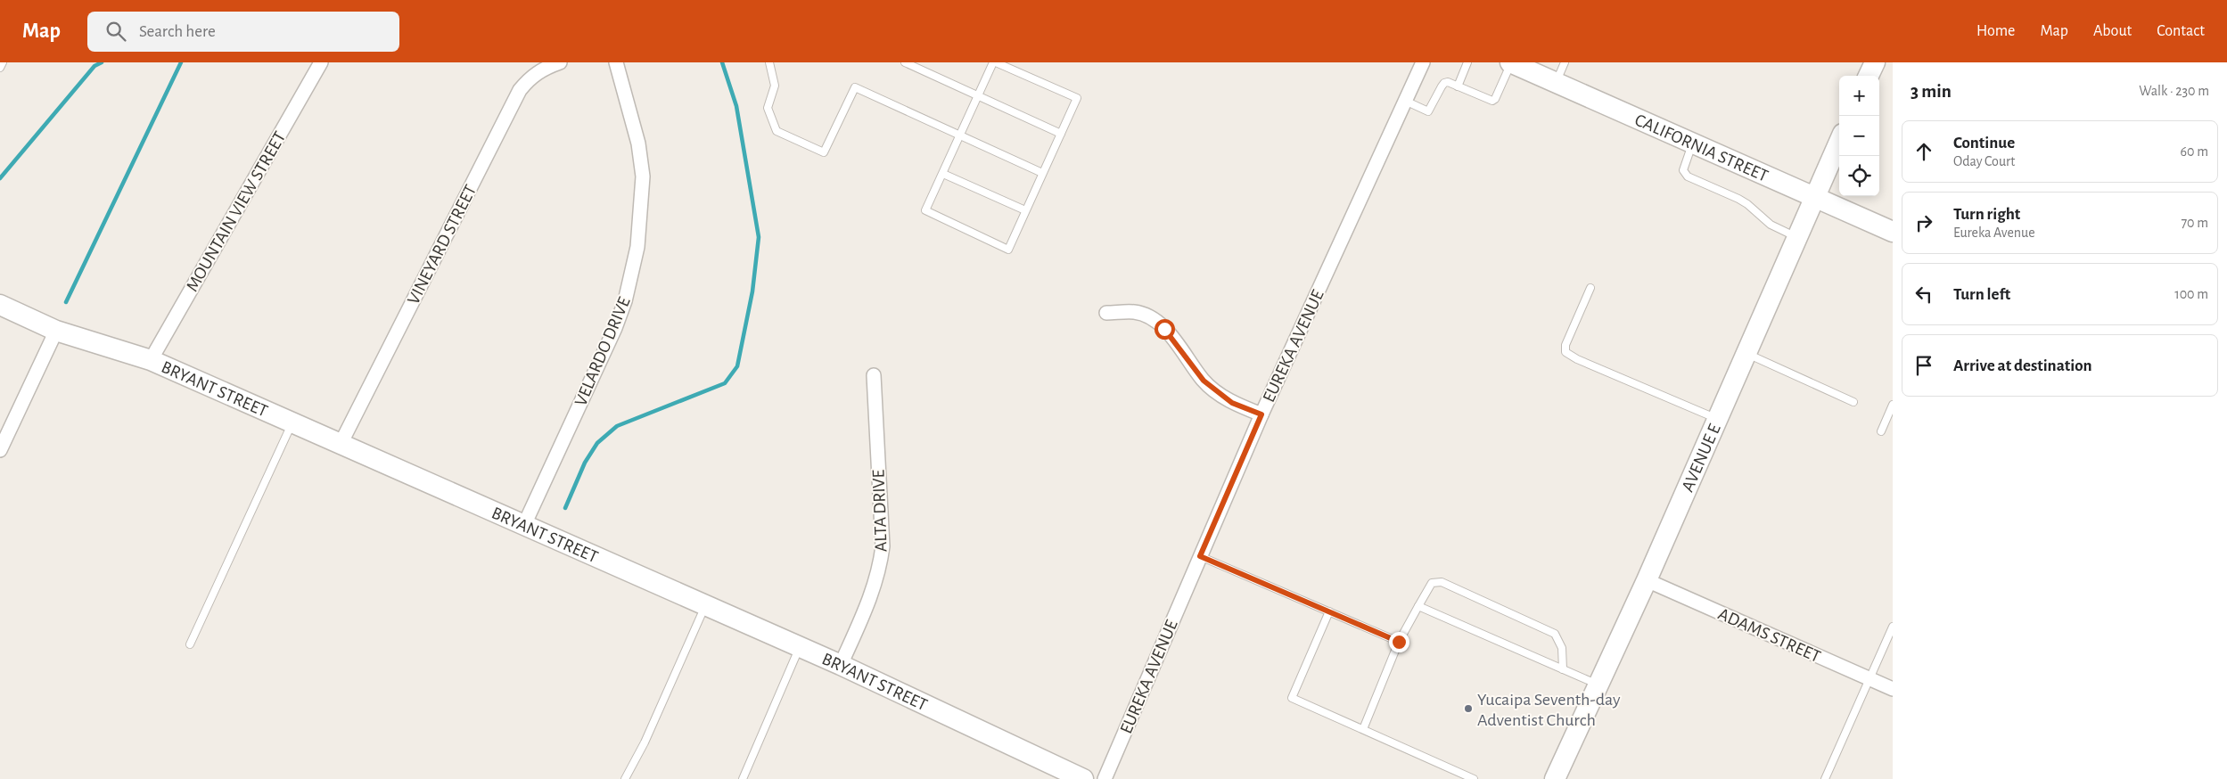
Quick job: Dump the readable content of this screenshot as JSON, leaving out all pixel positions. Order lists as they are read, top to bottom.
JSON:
{
  "streets": {
    "street": [
      "CALIFORNIA STREET",
      "MOUNTAIN VIEW STREET",
      "VINEYARD STREET",
      "EUREKA AVENUE",
      "VELARDO DRIVE",
      "BRYANT STREET",
      "AVENUE E",
      "ALTA DRIVE",
      "ADAMS STREET"
    ]
  },
  "crossings": [
    ["CALIFORNIA STREET", "AVENUE E"],
    ["MOUNTAIN VIEW STREET", "BRYANT STREET"],
    ["VINEYARD STREET", "BRYANT STREET"],
    ["VELARDO DRIVE", "BRYANT STREET"],
    ["BRYANT STREET", "ALTA DRIVE"],
    ["AVENUE E", "ADAMS STREET"]
  ],
  "places": ["Yucaipa Seventh-day Adventist Church"],
  "page": {
    "header": "Map",
    "search": "Search here",
    "nav": [
      "Home",
      "Map",
      "About",
      "Contact"
    ],
    "heading": ["3 min", "Walk · 230 m"],
    "map_buttons": ["+", "−"],
    "list": [
      ["Continue", "Oday Court", "60 m"],
      ["Turn right", "Eureka Avenue", "70 m"],
      ["Turn left", "100 m"],
      "Arrive at destination"
    ]
  }
}
